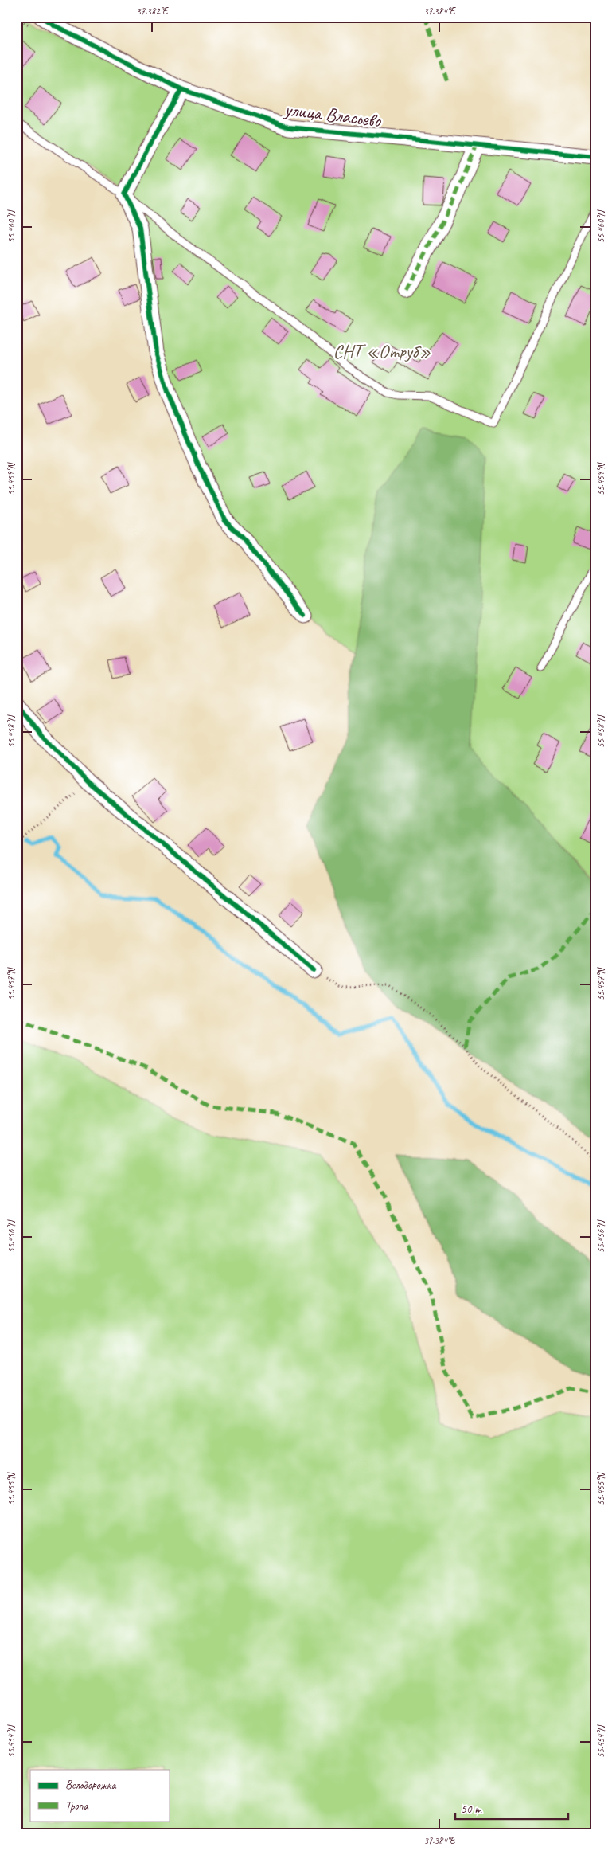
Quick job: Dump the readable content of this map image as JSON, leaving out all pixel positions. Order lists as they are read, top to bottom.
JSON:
{
  "streets": {
    "street": ["улица Власьево"]
  },
  "parks": ["СНТ «Отруб»"],
  "legend": ["Велодорожка", "Тропа"],
  "scale_bar": "50 m",
  "coordinates": [
    "37.382°E",
    "37.384°E",
    "55.460°N",
    "55.459°N",
    "55.458°N",
    "55.457°N",
    "55.456°N",
    "55.455°N",
    "55.454°N"
  ]
}
